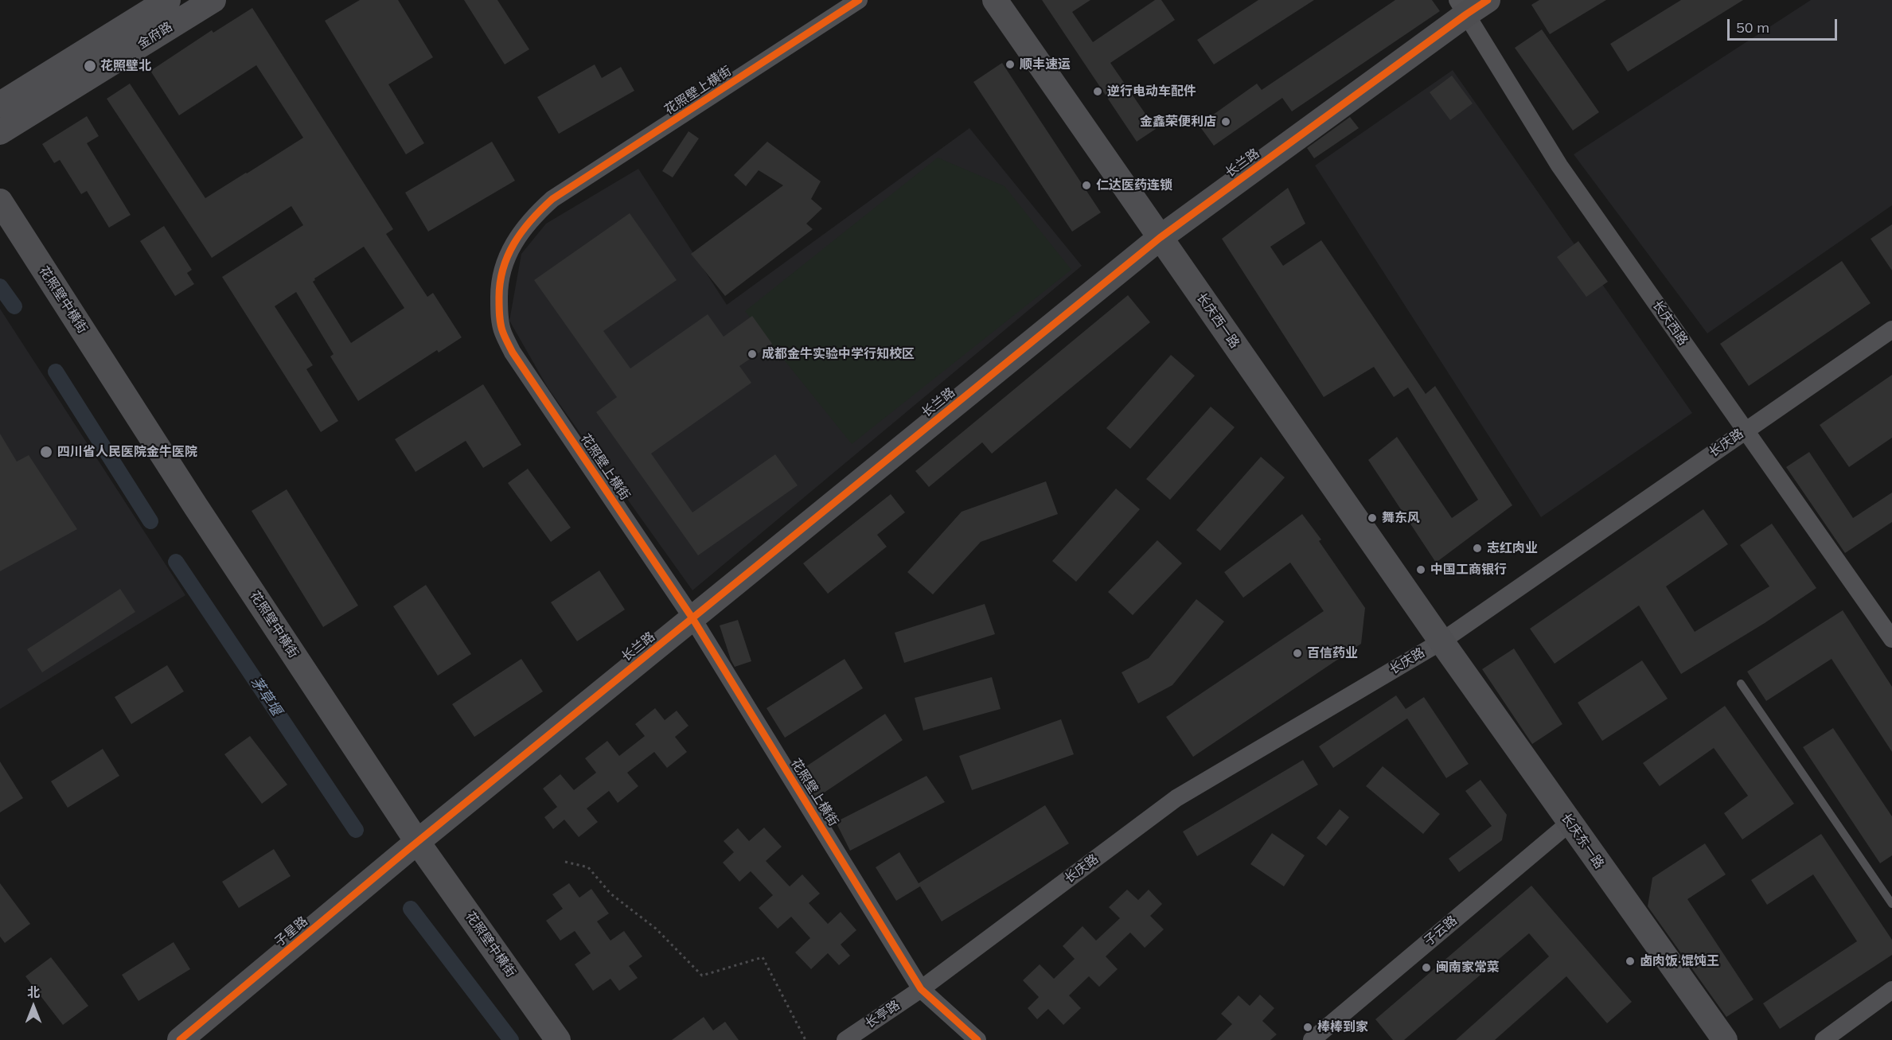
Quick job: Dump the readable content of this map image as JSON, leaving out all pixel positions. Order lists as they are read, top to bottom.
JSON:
{
  "streets": {
    "street": [
      "金府路",
      "花照壁上横街",
      "长兰路",
      "花照壁中横街",
      "长庆西一路",
      "长庆西路",
      "长庆路",
      "长庆东一路",
      "子云路",
      "子星路",
      "长亭路"
    ]
  },
  "crossings": [
    ["花照壁上横街", "长兰路"],
    ["花照壁上横街", "长庆路"],
    ["花照壁上横街", "长亭路"],
    ["长兰路", "花照壁中横街"],
    ["长兰路", "长庆西一路"],
    ["长兰路", "长庆西路"],
    ["长兰路", "子星路"],
    ["花照壁中横街", "子星路"],
    ["长庆西一路", "长庆路"],
    ["长庆西一路", "长庆东一路"],
    ["长庆西路", "长庆路"],
    ["长庆路", "长庆东一路"],
    ["长庆路", "长亭路"],
    ["长庆东一路", "子云路"]
  ],
  "water": ["茅草堰"],
  "places": [
    "顺丰速运",
    "花照壁北",
    "逆行电动车配件",
    "金鑫荣便利店",
    "仁达医药连锁",
    "成都金牛实验中学行知校区",
    "四川省人民医院金牛医院",
    "舞东风",
    "志红肉业",
    "中国工商银行",
    "百信药业",
    "卤肉饭·馄饨王",
    "闽南家常菜",
    "棒棒到家"
  ],
  "scale_bar": "50 m",
  "north": "top"
}
